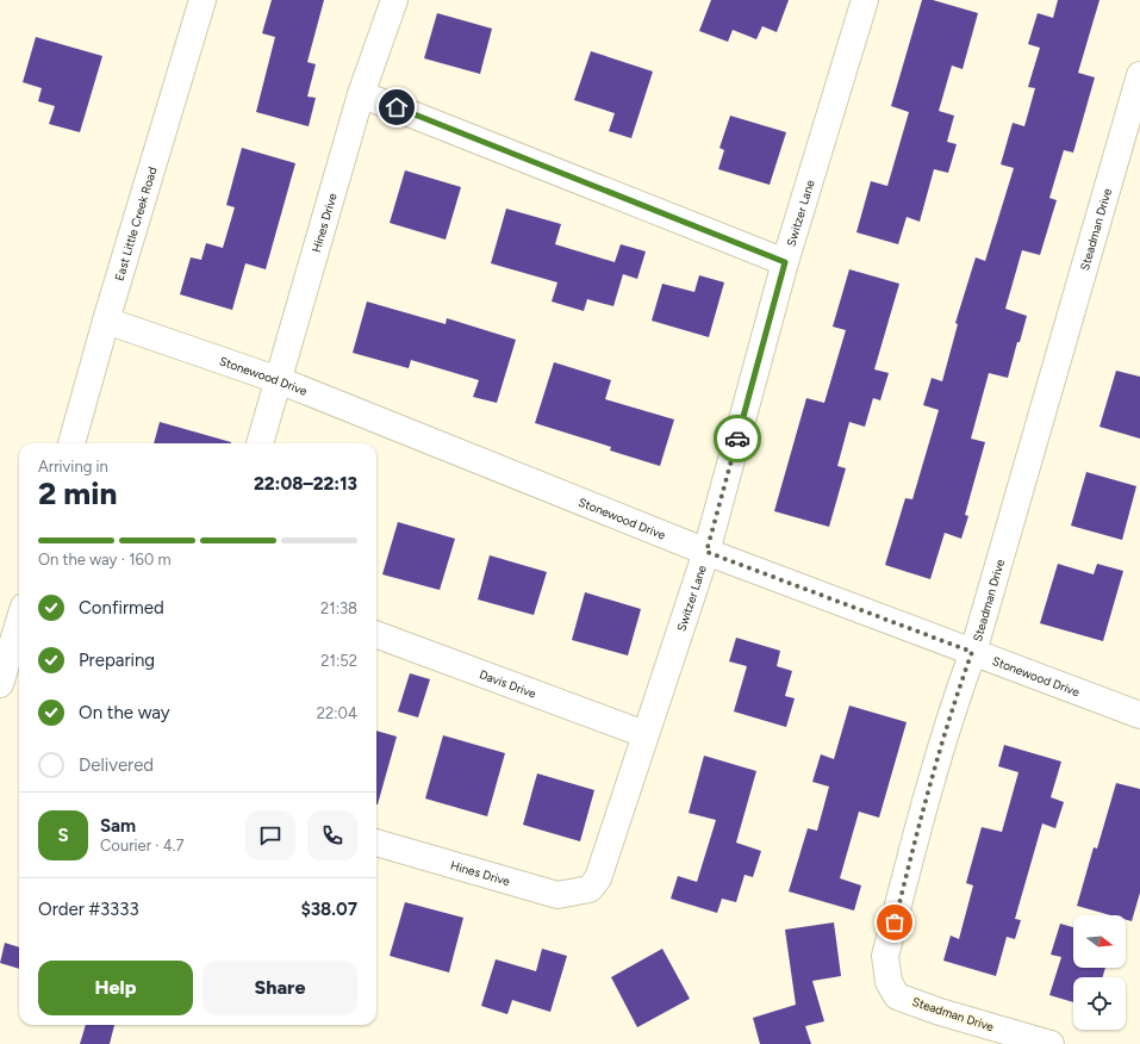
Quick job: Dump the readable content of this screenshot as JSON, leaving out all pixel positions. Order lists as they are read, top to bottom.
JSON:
{
  "streets": {
    "street": [
      "Switzer Lane",
      "Hines Drive",
      "East Little Creek Road",
      "Steadman Drive",
      "Stonewood Drive",
      "Davis Drive"
    ]
  },
  "crossings": [
    ["Switzer Lane", "Hines Drive"],
    ["Switzer Lane", "Stonewood Drive"],
    ["Switzer Lane", "Davis Drive"],
    ["Hines Drive", "Stonewood Drive"],
    ["East Little Creek Road", "Stonewood Drive"],
    ["Steadman Drive", "Stonewood Drive"]
  ],
  "north": "right",
  "page": {
    "heading": ["2 min", "Arriving in", "22:08–22:13"],
    "panel": [
      "Sam",
      "Courier · 4.7",
      "Order #3333",
      "$38.07"
    ],
    "bar": "On the way · 160 m",
    "list": [
      ["Confirmed", "21:38"],
      ["Preparing", "21:52"],
      ["On the way", "22:04"],
      "Delivered"
    ],
    "round": "S",
    "buttons": ["Help", "Share"]
  }
}
